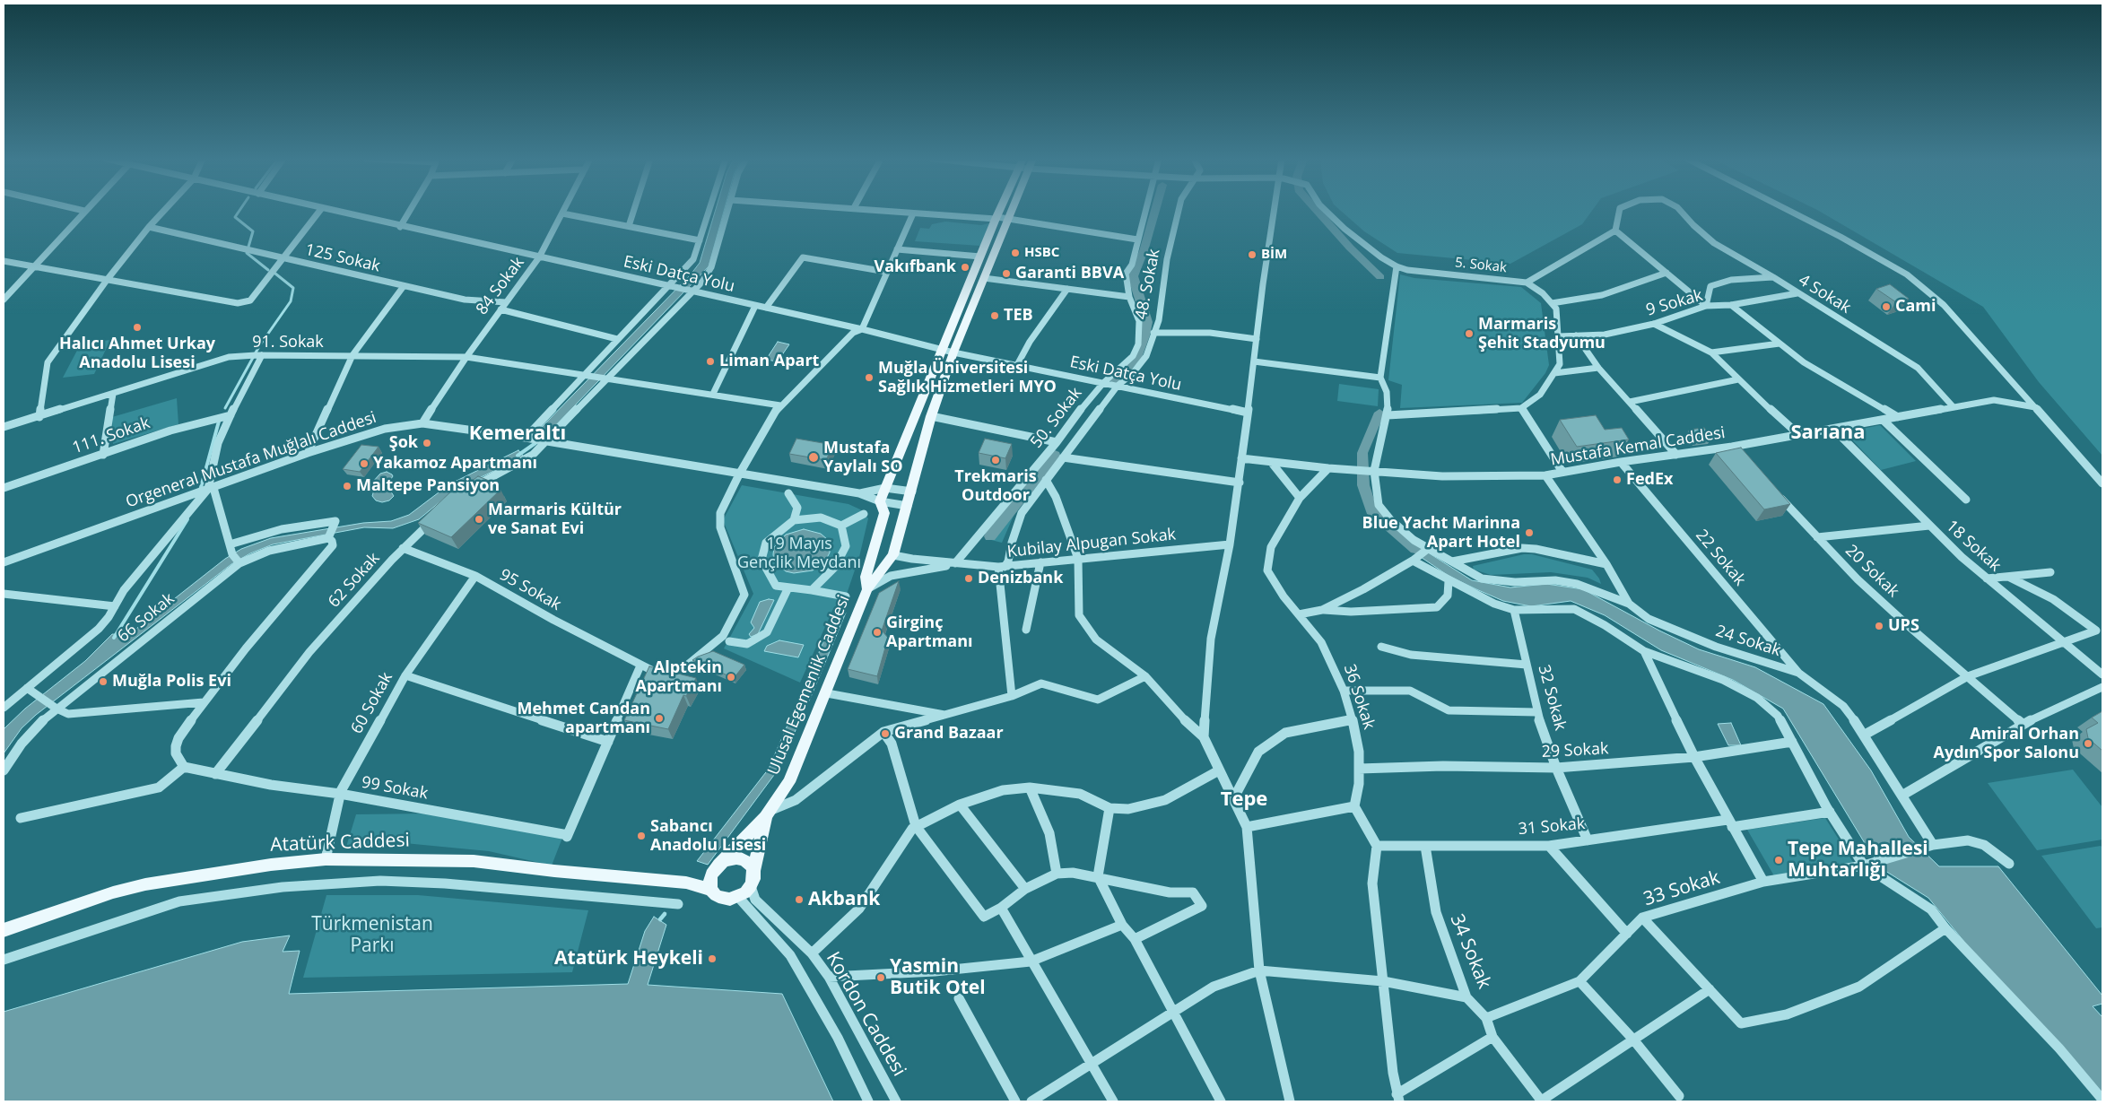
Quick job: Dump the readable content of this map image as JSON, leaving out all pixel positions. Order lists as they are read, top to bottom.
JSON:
{
  "streets": {
    "main road": ["Ulusal Egemenlik Caddesi", "Atatürk Caddesi"],
    "street": [
      "125 Sokak",
      "5. Sokak",
      "Eski Datça Yolu",
      "48. Sokak",
      "84 Sokak",
      "4 Sokak",
      "9 Sokak",
      "91. Sokak",
      "50. Sokak",
      "111. Sokak",
      "Mustafa Kemal Caddesi",
      "Orgeneral Mustafa Muğlalı Caddesi",
      "Kubilay Alpugan Sokak",
      "18 Sokak",
      "22 Sokak",
      "20 Sokak",
      "62 Sokak",
      "95 Sokak",
      "66 Sokak",
      "24 Sokak",
      "36 Sokak",
      "32 Sokak",
      "60 Sokak",
      "29 Sokak",
      "99 Sokak",
      "31 Sokak",
      "33 Sokak",
      "34 Sokak",
      "Kordon Caddesi"
    ]
  },
  "crossings": [
    ["125 Sokak", "84 Sokak"],
    ["Eski Datça Yolu", "48. Sokak"],
    ["Eski Datça Yolu", "84 Sokak"],
    ["Eski Datça Yolu", "50. Sokak"],
    ["Eski Datça Yolu", "95 Sokak"],
    ["Eski Datça Yolu", "Ulusal Egemenlik Caddesi"],
    ["48. Sokak", "Kubilay Alpugan Sokak"],
    ["84 Sokak", "91. Sokak"],
    ["84 Sokak", "Orgeneral Mustafa Muğlalı Caddesi"],
    ["4 Sokak", "9 Sokak"],
    ["4 Sokak", "Mustafa Kemal Caddesi"],
    ["91. Sokak", "95 Sokak"],
    ["50. Sokak", "Kubilay Alpugan Sokak"],
    ["Mustafa Kemal Caddesi", "18 Sokak"],
    ["Mustafa Kemal Caddesi", "22 Sokak"],
    ["Mustafa Kemal Caddesi", "24 Sokak"],
    ["Mustafa Kemal Caddesi", "36 Sokak"],
    ["Orgeneral Mustafa Muğlalı Caddesi", "95 Sokak"],
    ["Kubilay Alpugan Sokak", "Ulusal Egemenlik Caddesi"],
    ["22 Sokak", "24 Sokak"],
    ["62 Sokak", "95 Sokak"],
    ["62 Sokak", "99 Sokak"],
    ["95 Sokak", "60 Sokak"],
    ["24 Sokak", "33 Sokak"],
    ["Ulusal Egemenlik Caddesi", "Atatürk Caddesi"],
    ["Ulusal Egemenlik Caddesi", "Kordon Caddesi"],
    ["36 Sokak", "29 Sokak"],
    ["32 Sokak", "29 Sokak"],
    ["32 Sokak", "31 Sokak"],
    ["60 Sokak", "99 Sokak"],
    ["60 Sokak", "Atatürk Caddesi"],
    ["31 Sokak", "34 Sokak"],
    ["Atatürk Caddesi", "Kordon Caddesi"],
    ["33 Sokak", "34 Sokak"]
  ],
  "districts": ["Sarıana", "Kemeraltı", "Tepe"],
  "parks": ["19 Mayıs Gençlik Meydanı", "Türkmenistan Parkı"],
  "places": [
    "HSBC",
    "BİM",
    "Vakıfbank",
    "Garanti BBVA",
    "Cami",
    "TEB",
    "Halıcı Ahmet Urkay Anadolu Lisesi",
    "Marmaris Şehit Stadyumu",
    "Liman Apart",
    "Muğla Üniversitesi Sağlık Hizmetleri MYO",
    "Şok",
    "Mustafa Yaylalı SO",
    "Trekmaris Outdoor",
    "Yakamoz Apartmanı",
    "FedEx",
    "Maltepe Pansiyon",
    "Marmaris Kültür ve Sanat Evi",
    "Blue Yacht Marinna Apart Hotel",
    "Denizbank",
    "UPS",
    "Girginç Apartmanı",
    "Alptekin Apartmanı",
    "Muğla Polis Evi",
    "Mehmet Candan apartmanı",
    "Grand Bazaar",
    "Amiral Orhan Aydın Spor Salonu",
    "Sabancı Anadolu Lisesi",
    "Tepe Mahallesi Muhtarlığı",
    "Akbank",
    "Atatürk Heykeli",
    "Yasmin Butik Otel"
  ]
}
